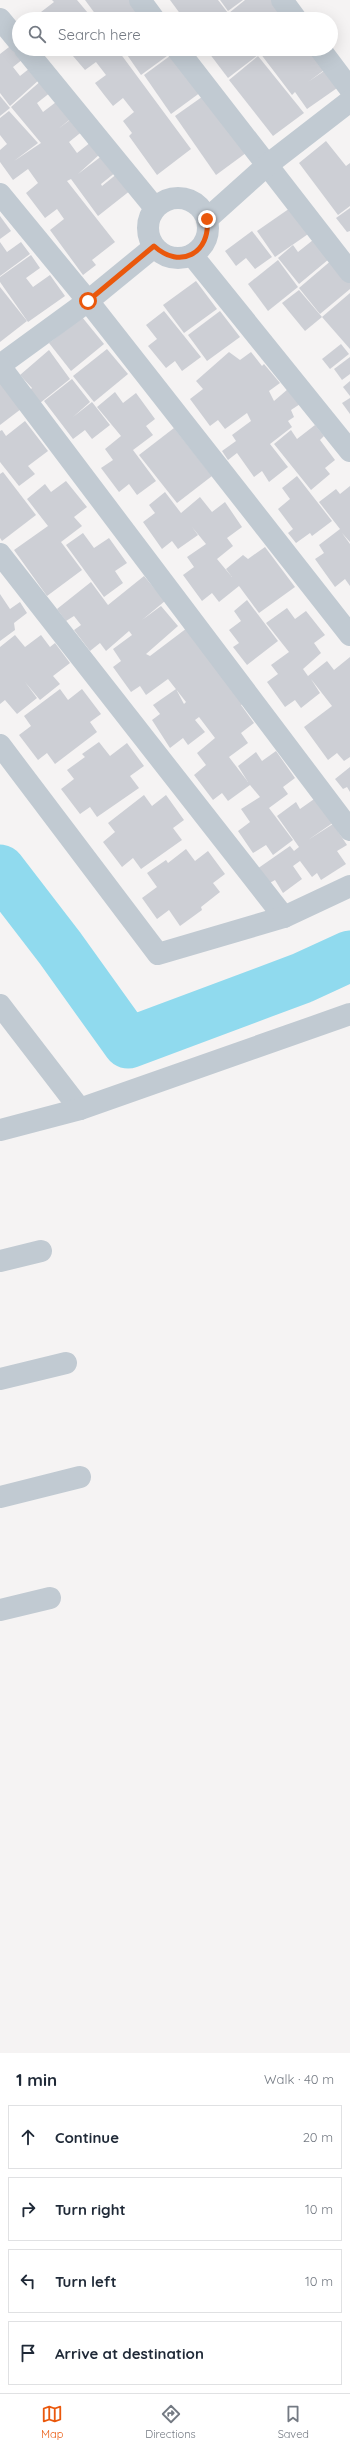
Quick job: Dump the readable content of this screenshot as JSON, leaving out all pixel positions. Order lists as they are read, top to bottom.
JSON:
{
  "page": {
    "search": "Search here",
    "heading": ["1 min", "Walk · 40 m"],
    "list": [
      ["Continue", "20 m"],
      ["Turn right", "10 m"],
      ["Turn left", "10 m"],
      "Arrive at destination"
    ],
    "nav": ["Map", "Directions", "Saved"]
  }
}
